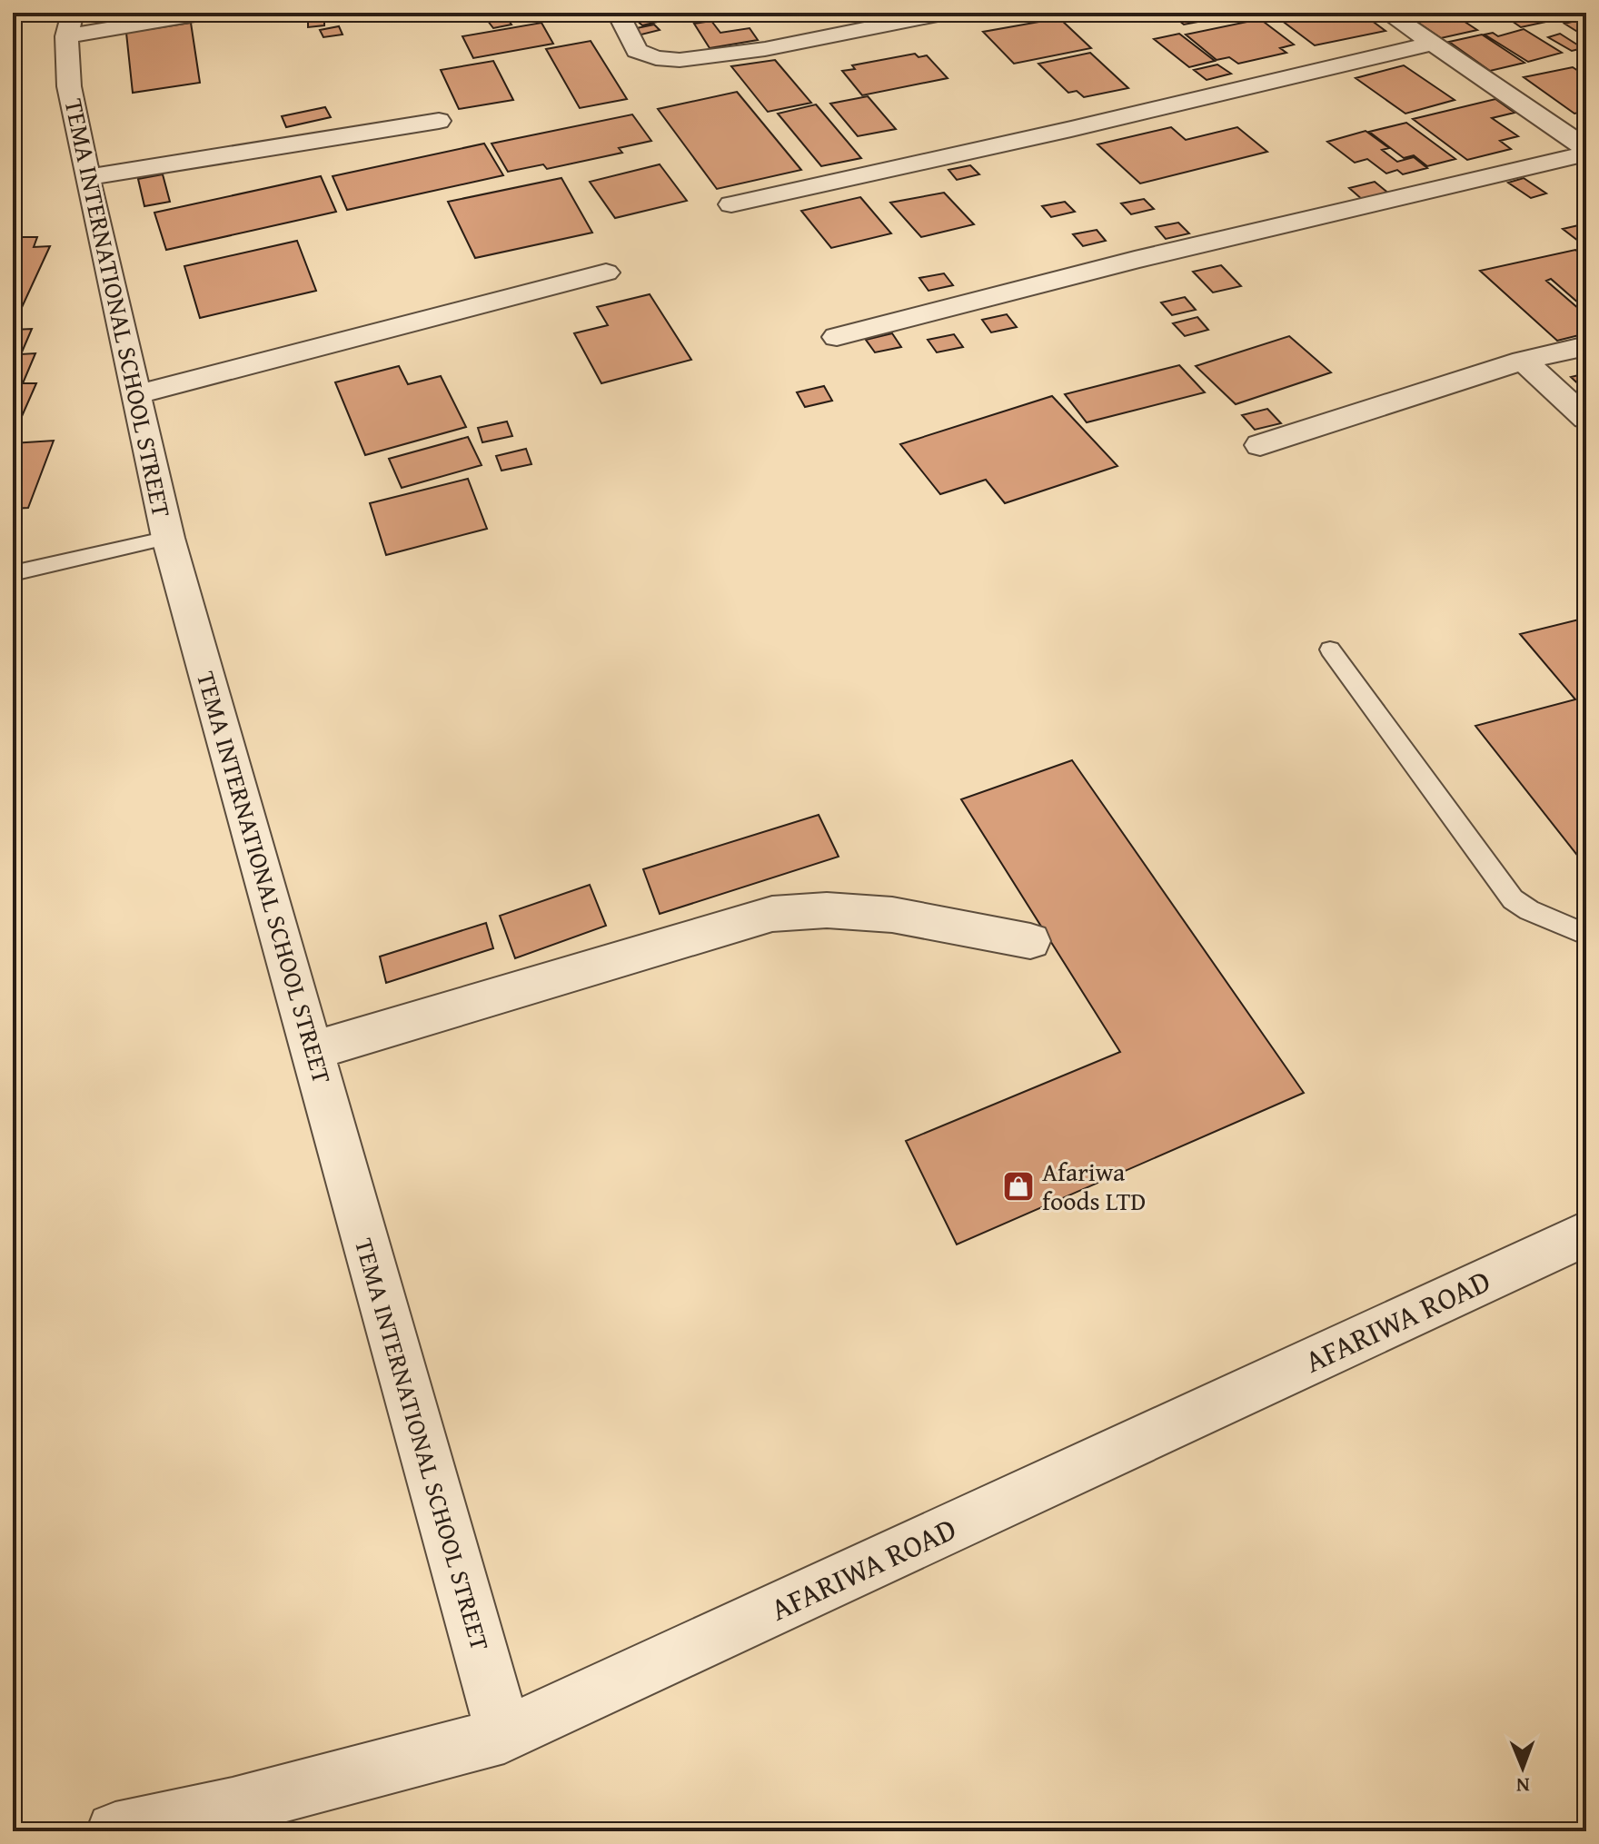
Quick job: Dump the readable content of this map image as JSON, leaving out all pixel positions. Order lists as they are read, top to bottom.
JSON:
{
  "streets": {
    "street": ["TEMA INTERNATIONAL SCHOOL STREET", "AFARIWA ROAD"]
  },
  "crossings": [
    ["TEMA INTERNATIONAL SCHOOL STREET", "AFARIWA ROAD"]
  ],
  "places": {
    "shop": ["Afariwa foods LTD"]
  },
  "north": "bottom"
}
